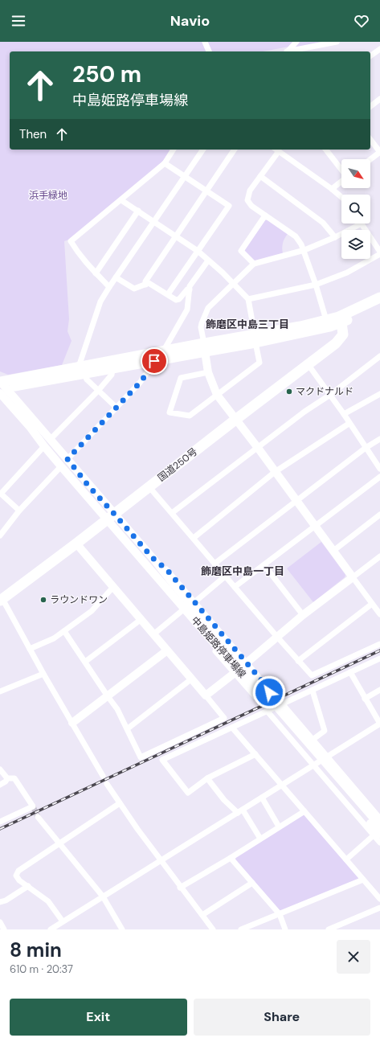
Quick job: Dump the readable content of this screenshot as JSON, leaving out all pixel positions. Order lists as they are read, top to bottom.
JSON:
{
  "streets": {
    "highway": ["国道250号"],
    "street": ["中島姫路停車場線"]
  },
  "crossings": [
    ["国道250号", "中島姫路停車場線"]
  ],
  "districts": ["飾磨区中島三丁目", "飾磨区中島一丁目"],
  "parks": ["浜手緑地"],
  "places": ["マクドナルド", "ラウンドワン"],
  "north": "bottom right",
  "page": {
    "header": "Navio",
    "turn": ["250 m", "中島姫路停車場線"],
    "then": "Then",
    "heading": ["8 min", "610 m · 20:37"],
    "buttons": ["Exit", "Share"]
  }
}
